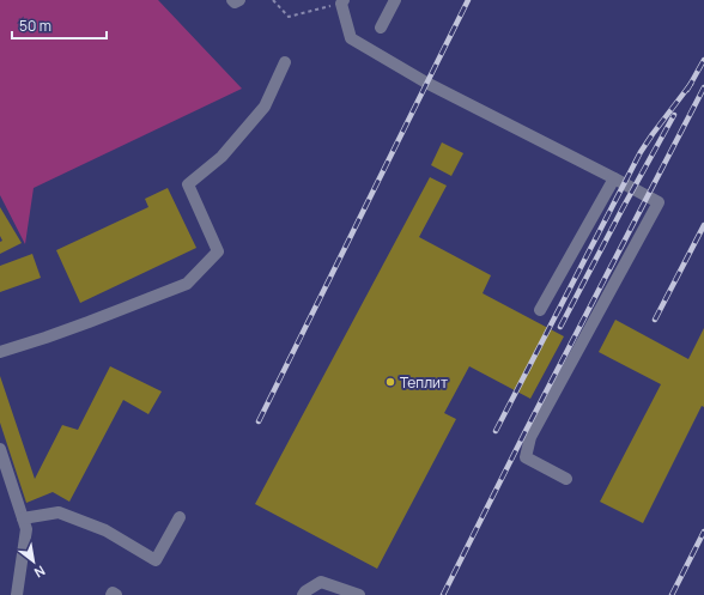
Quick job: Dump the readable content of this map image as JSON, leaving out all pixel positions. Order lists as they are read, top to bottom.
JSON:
{
  "places": ["Теплит"],
  "scale_bar": "50 m",
  "north": "bottom right"
}
